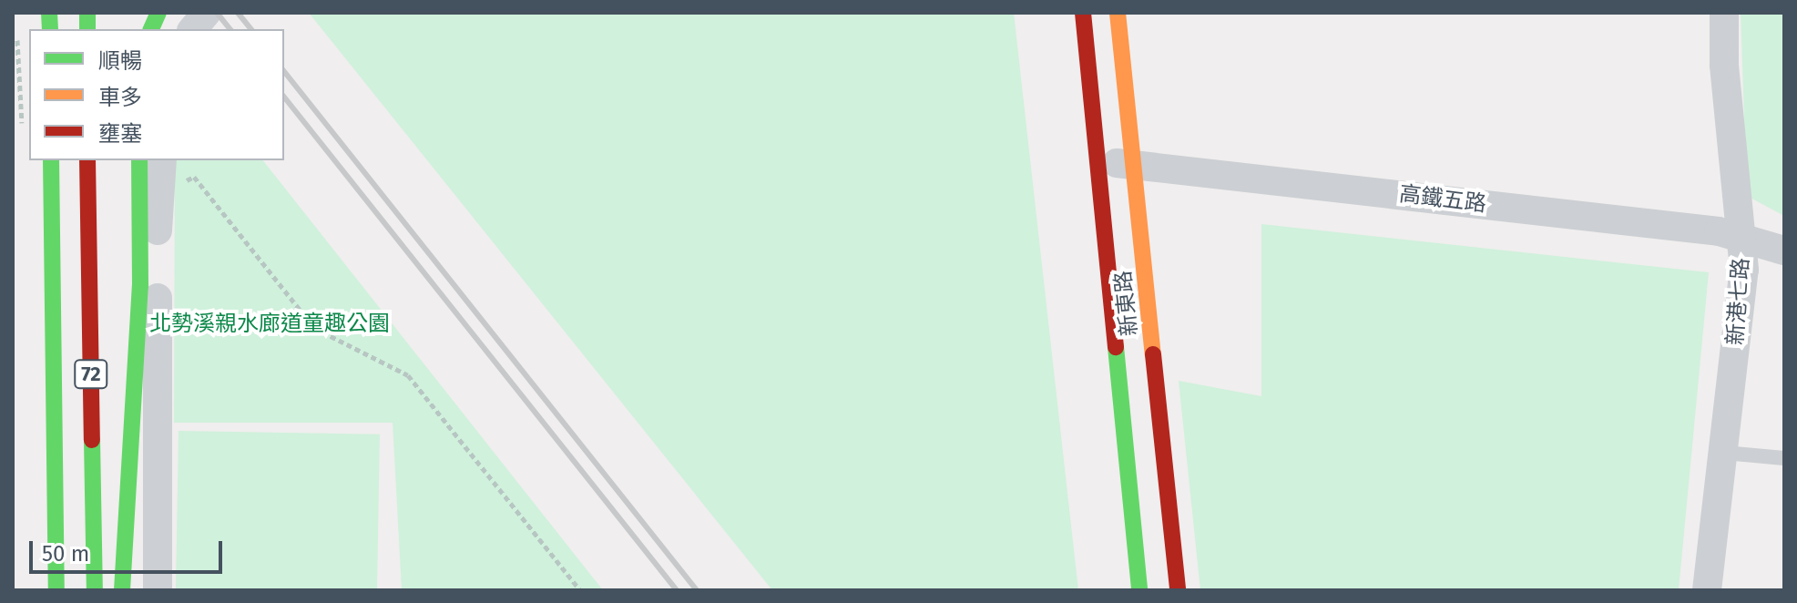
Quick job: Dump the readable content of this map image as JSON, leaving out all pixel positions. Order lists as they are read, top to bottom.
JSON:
{
  "streets": {
    "main road": ["新東路", "72"],
    "street": ["高鐵五路", "新港七路"]
  },
  "crossings": [
    ["高鐵五路", "新港七路"],
    ["高鐵五路", "新東路"]
  ],
  "parks": ["北勢溪親水廊道童趣公園"],
  "legend": ["順暢", "車多", "壅塞"],
  "scale_bar": "50 m"
}
